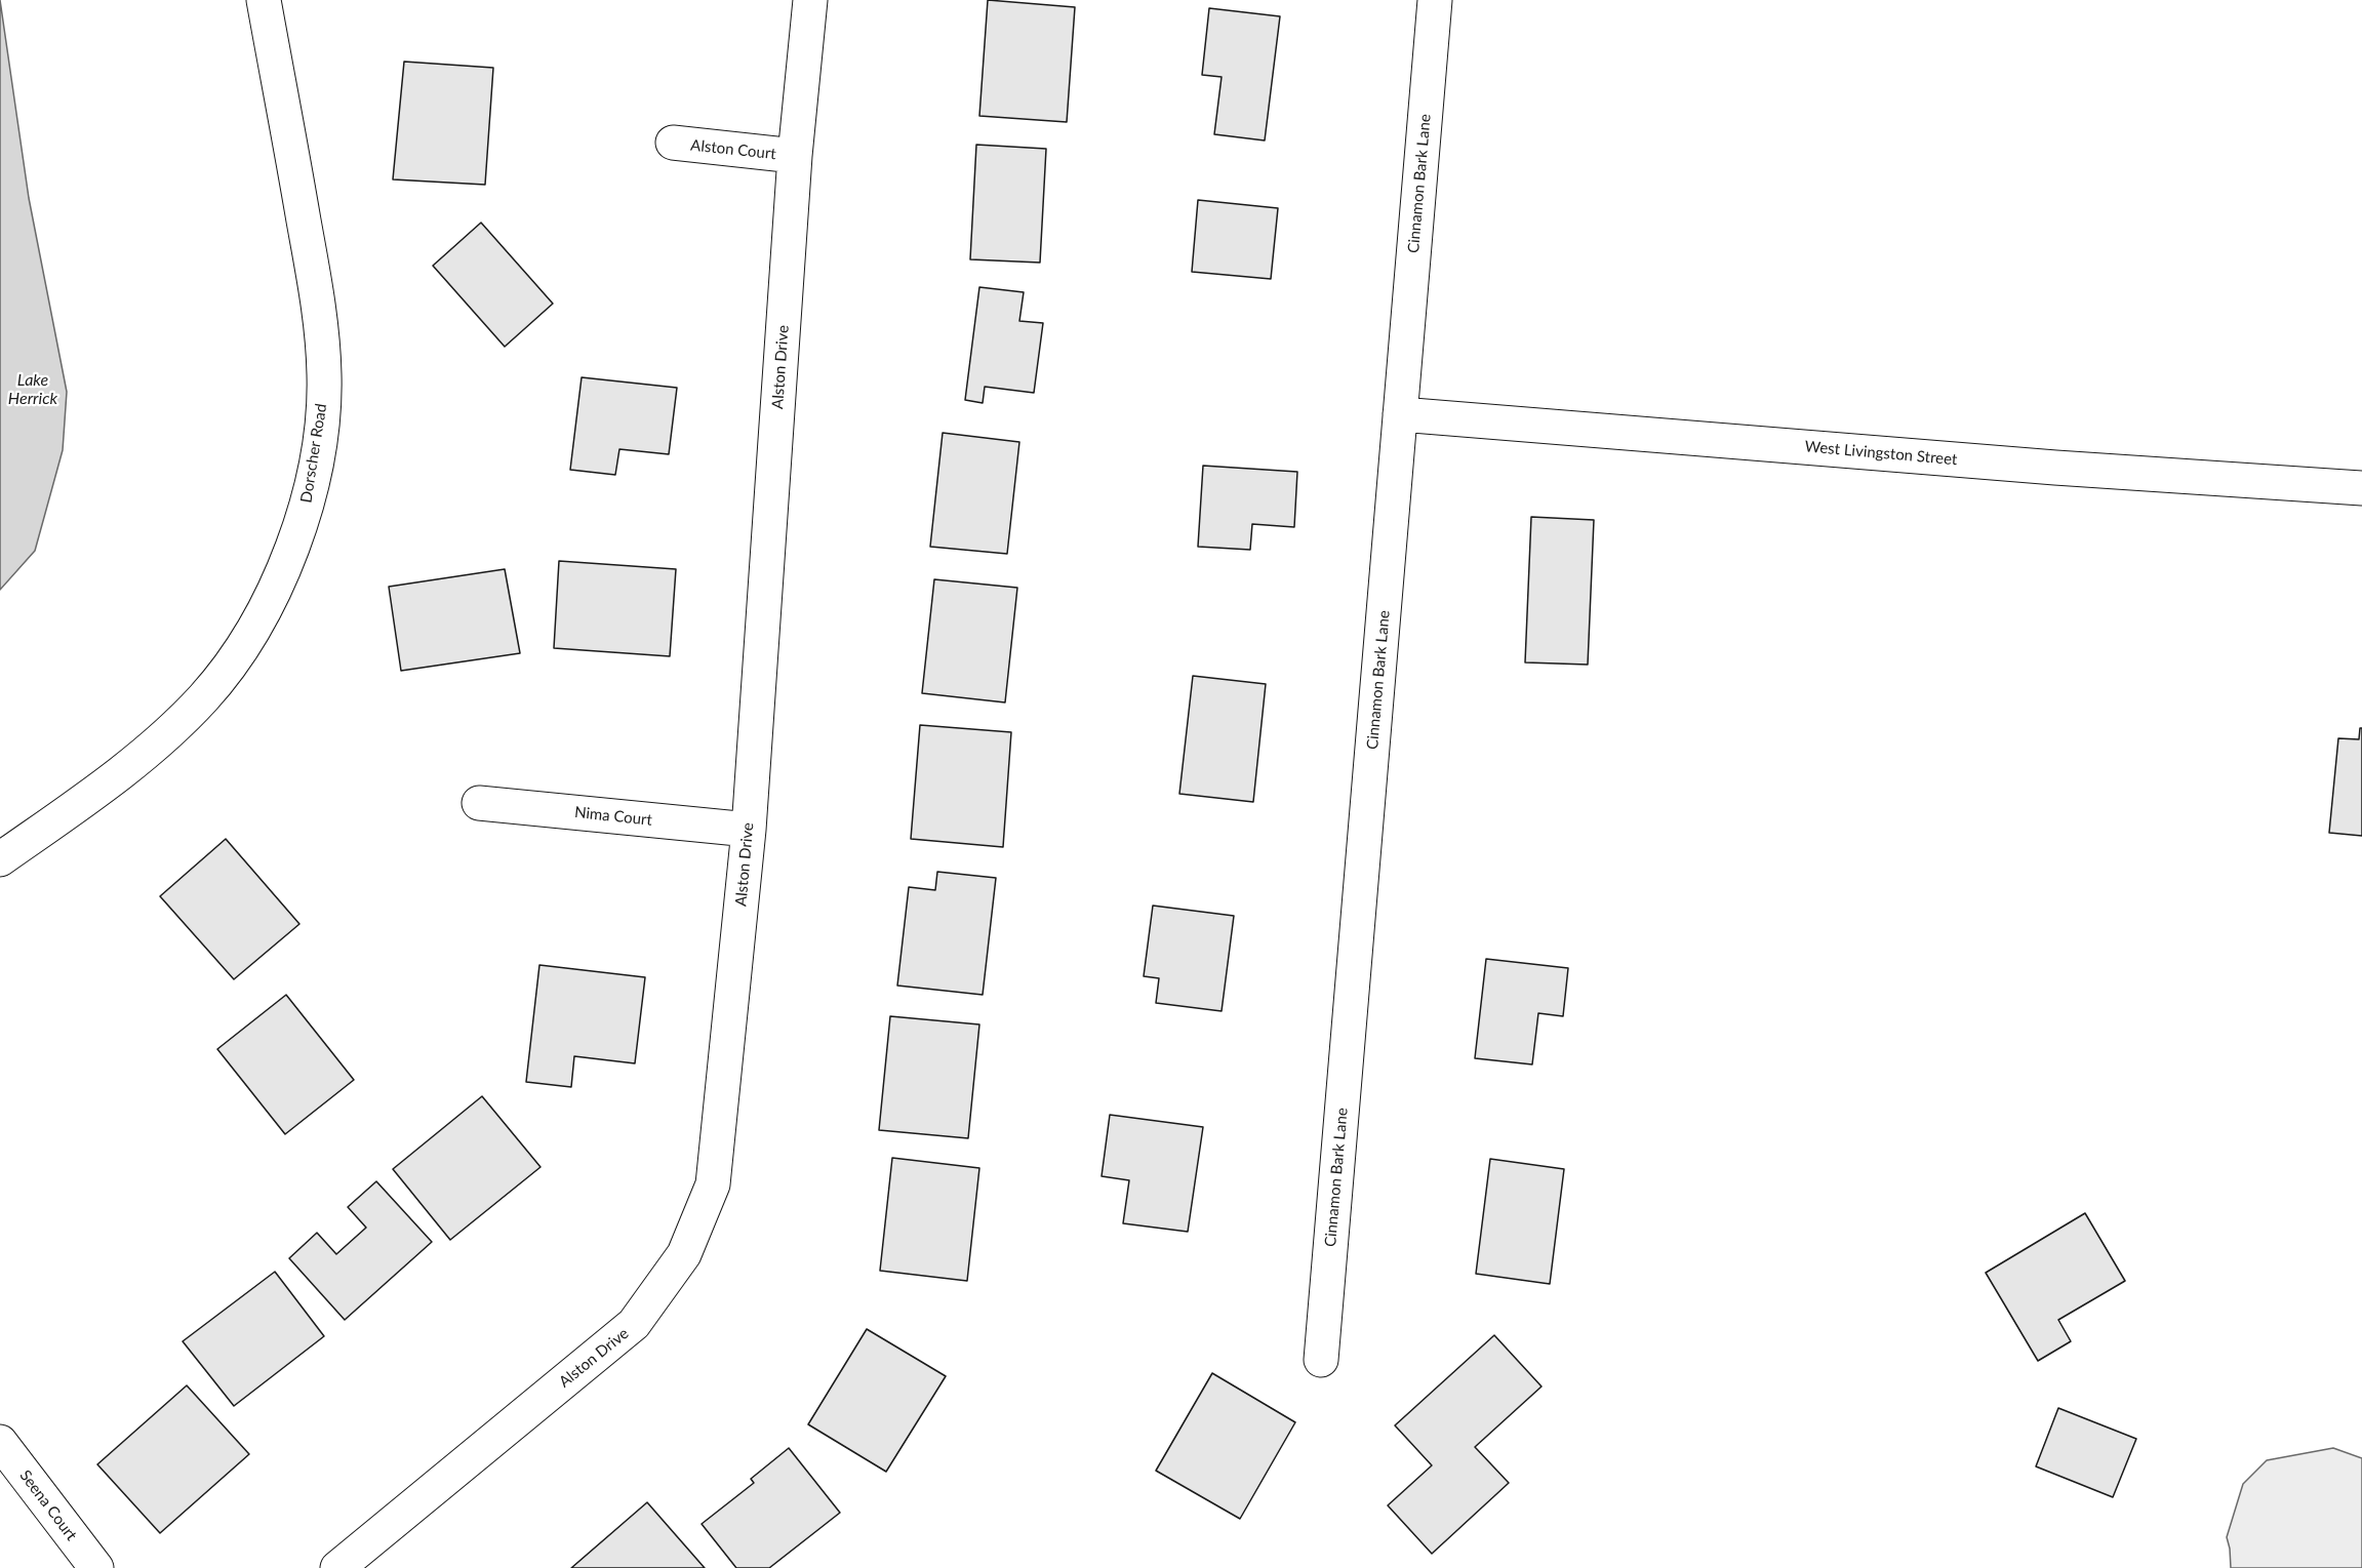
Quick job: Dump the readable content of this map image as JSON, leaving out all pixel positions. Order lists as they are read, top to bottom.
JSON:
{
  "streets": {
    "street": [
      "Alston Court",
      "Cinnamon Bark Lane",
      "Alston Drive",
      "Dorscher Road",
      "West Livingston Street",
      "Nima Court",
      "Seena Court"
    ]
  },
  "crossings": [
    ["Alston Court", "Alston Drive"],
    ["Cinnamon Bark Lane", "West Livingston Street"],
    ["Alston Drive", "Nima Court"]
  ],
  "water": ["Lake Herrick"]
}
